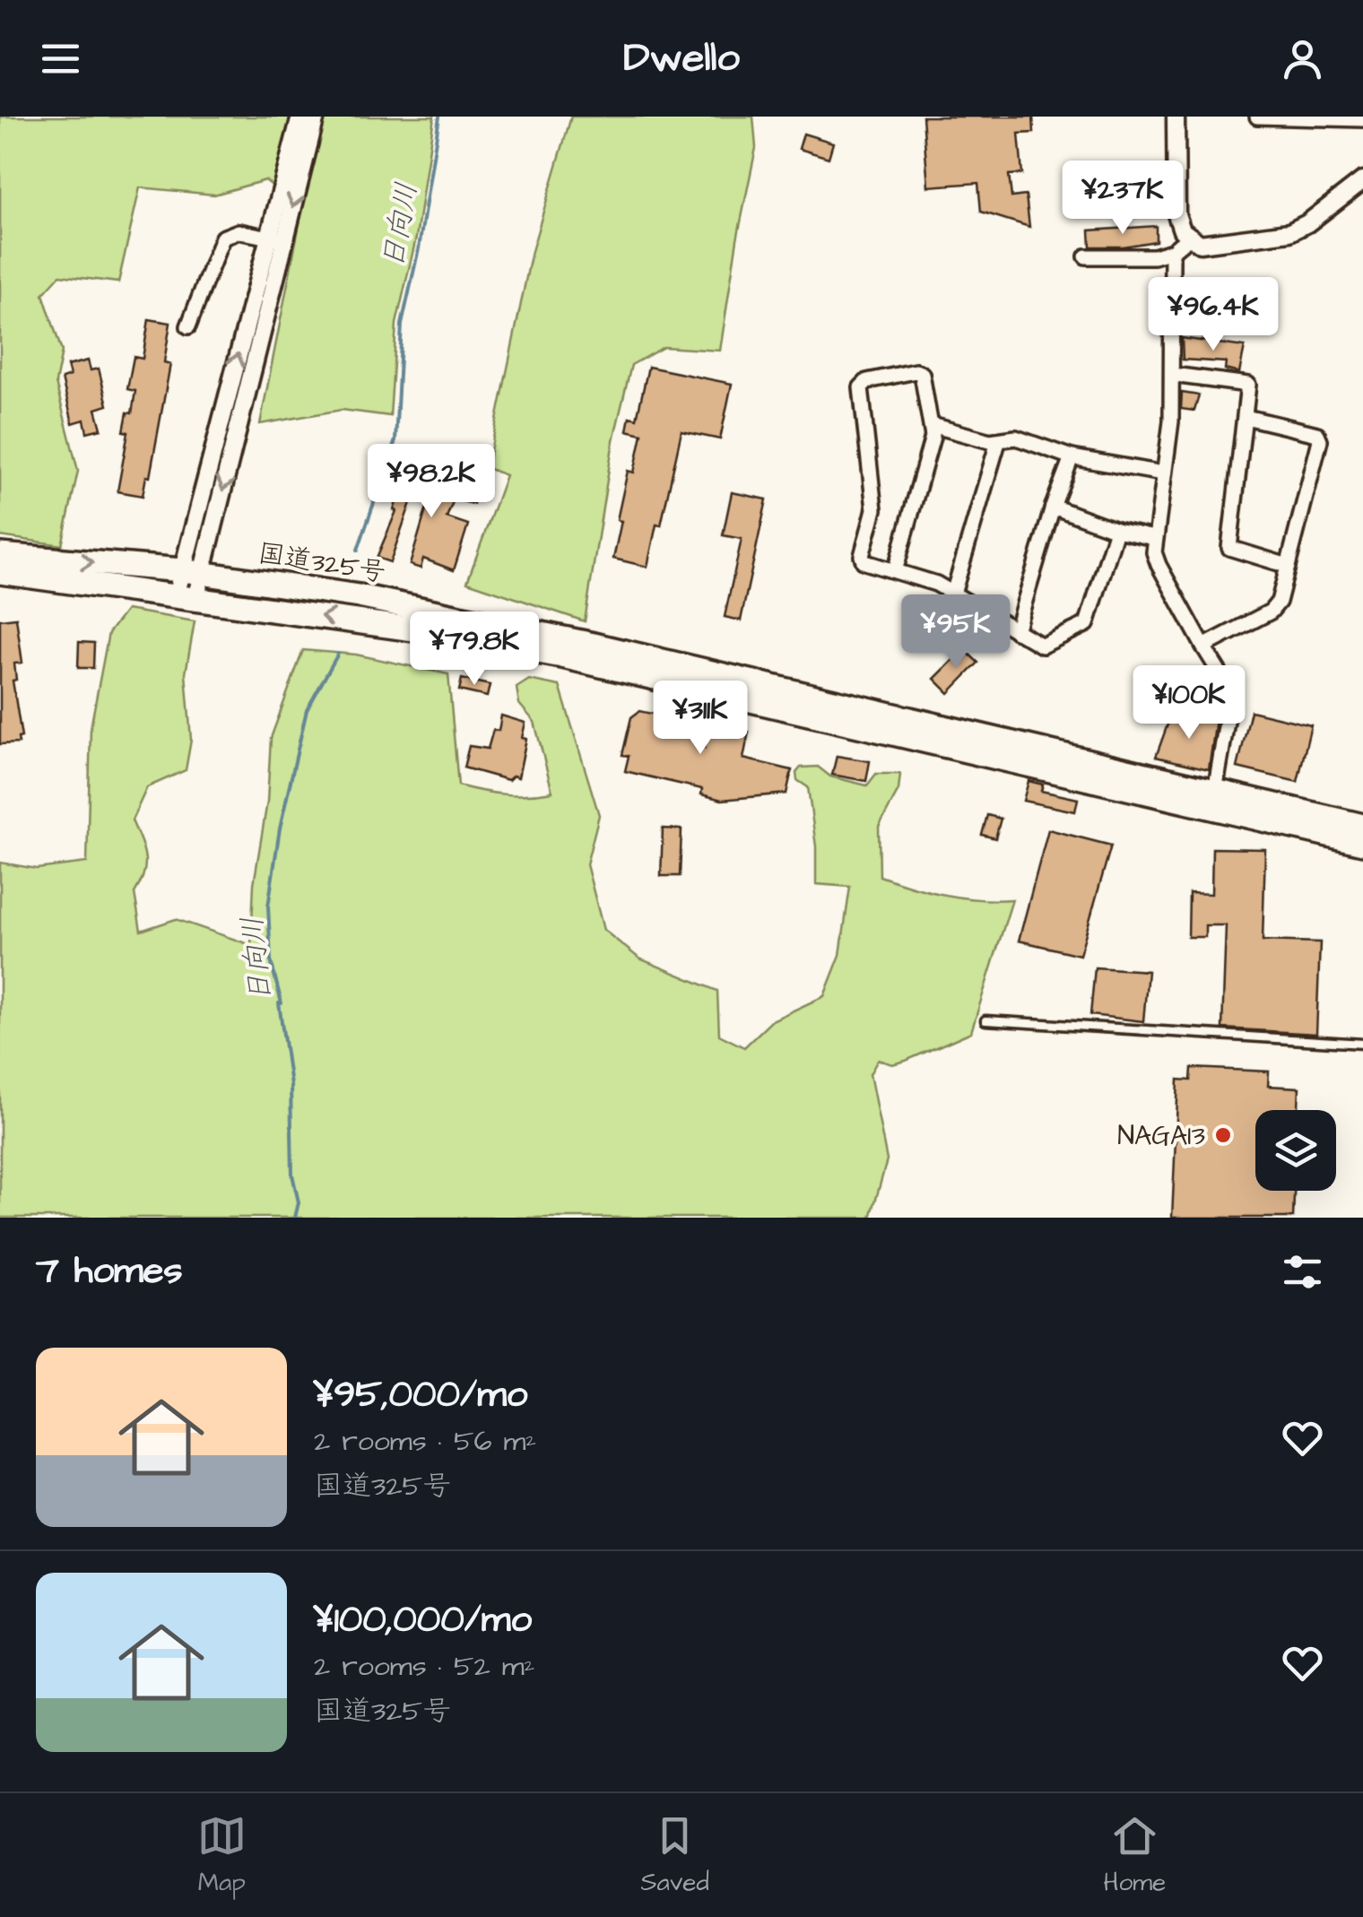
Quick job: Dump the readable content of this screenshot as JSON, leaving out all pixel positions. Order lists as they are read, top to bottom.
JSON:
{
  "streets": {
    "highway": ["国道325号"]
  },
  "water": ["日向川"],
  "places": ["NAGAI3"],
  "page": {
    "header": "Dwello",
    "price": [
      "¥237K",
      "¥96.4K",
      "¥98.2K",
      "¥95K",
      "¥79.8K",
      "¥100K",
      "¥311K"
    ],
    "heading": "7 homes",
    "list": [
      {
        "name": "¥95,000/mo",
        "note": "2 rooms · 56 m² · 国道325号"
      },
      {
        "name": "¥100,000/mo",
        "note": "2 rooms · 52 m² · 国道325号"
      }
    ],
    "tabs": ["Map", "Saved", "Home"]
  }
}
